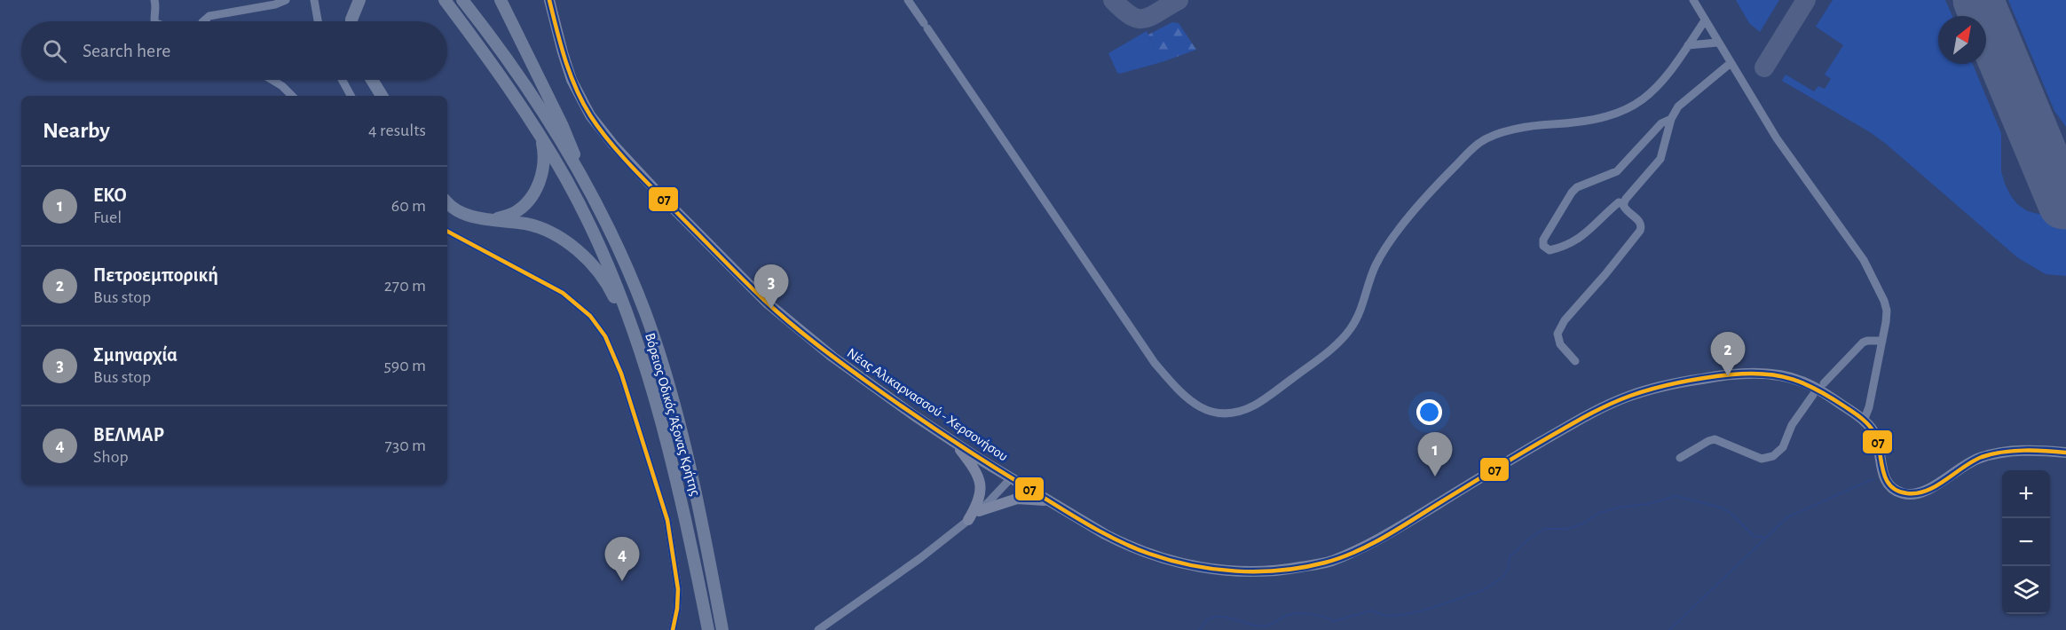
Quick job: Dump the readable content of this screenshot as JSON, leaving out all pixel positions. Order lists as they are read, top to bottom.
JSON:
{
  "streets": {
    "highway": ["Βόρειος Οδικός Άξονας Κρήτης"],
    "main road": ["Νέας Αλικαρνασσού - Χερσονήσου"]
  },
  "lines": ["transit line 07"],
  "north": "top right",
  "page": {
    "search": "Search here",
    "heading": ["Nearby", "4 results"],
    "list": [
      {
        "mark": "1",
        "name": "EKO",
        "note": "Fuel",
        "value": "60 m"
      },
      {
        "mark": "2",
        "name": "Πετροεμπορική",
        "note": "Bus stop",
        "value": "270 m"
      },
      {
        "mark": "3",
        "name": "Σμηναρχία",
        "note": "Bus stop",
        "value": "590 m"
      },
      {
        "mark": "4",
        "name": "ΒΕΛΜΑΡ",
        "note": "Shop",
        "value": "730 m"
      }
    ],
    "pins": [
      "3",
      "2",
      "1",
      "4"
    ],
    "map_buttons": ["+", "−"]
  }
}
